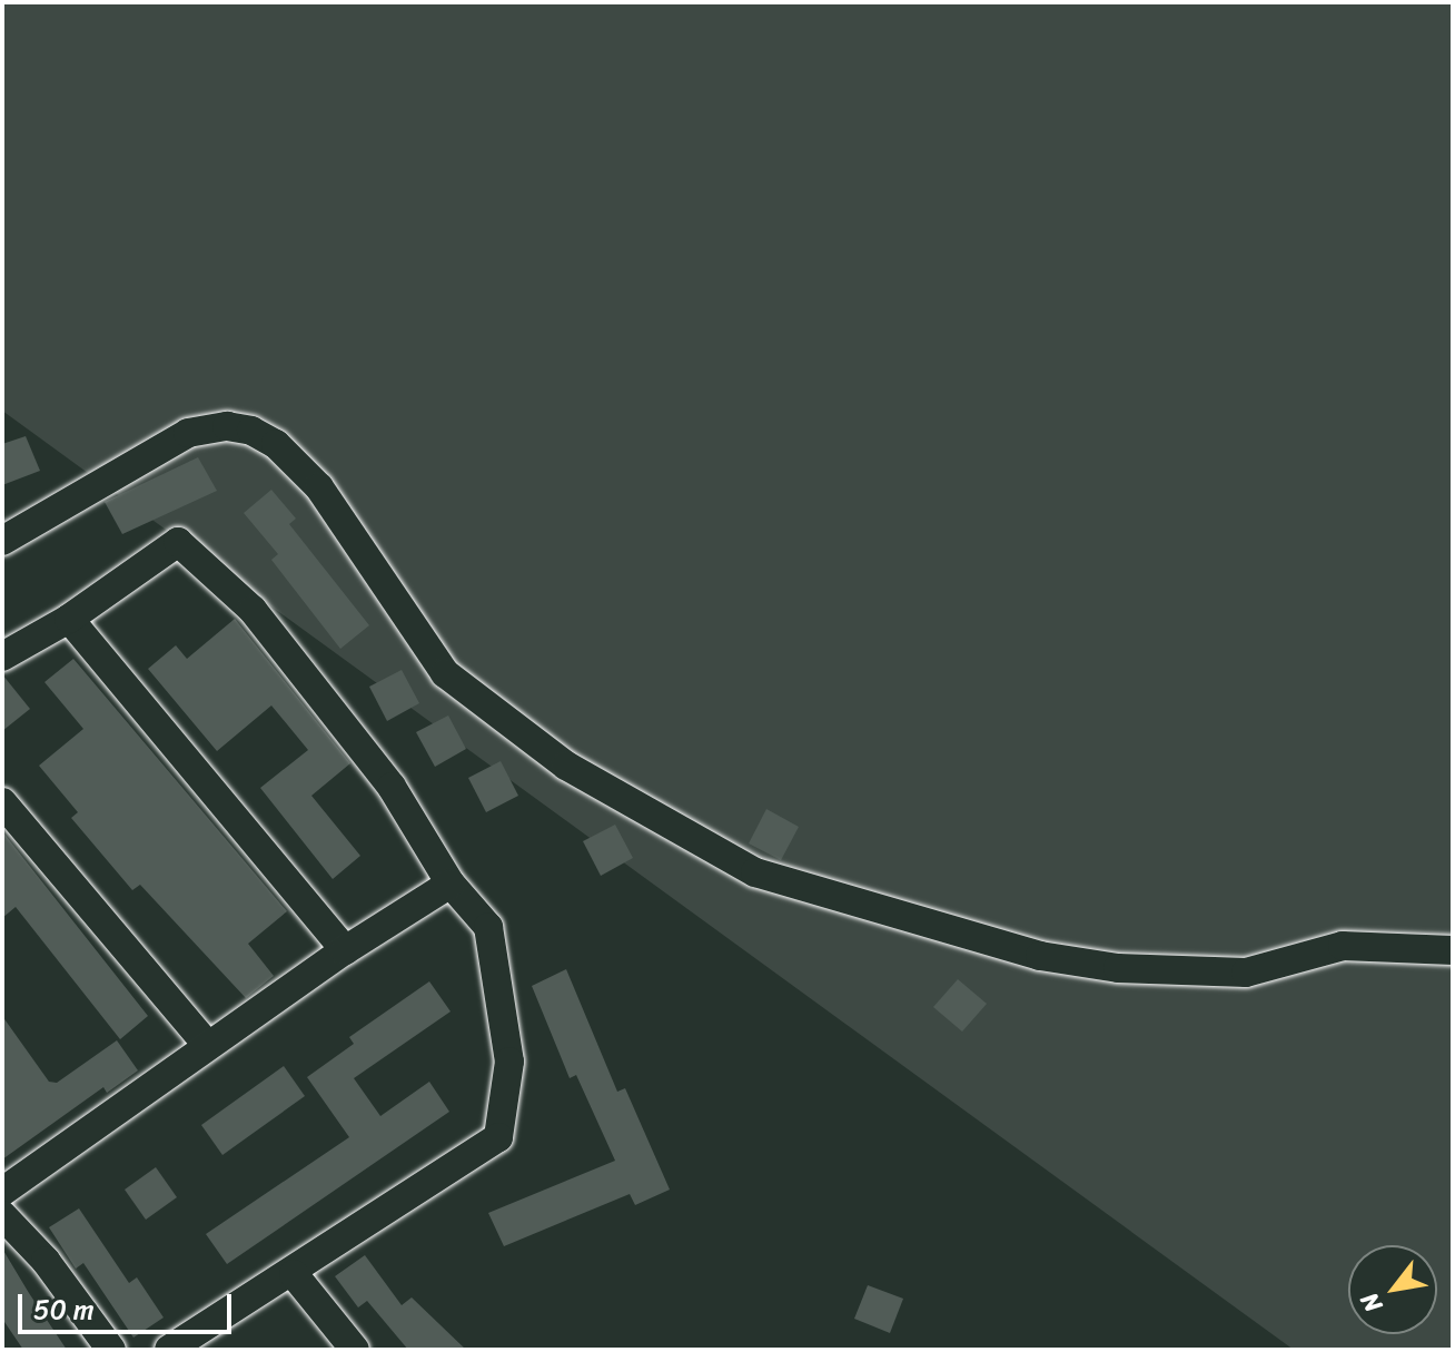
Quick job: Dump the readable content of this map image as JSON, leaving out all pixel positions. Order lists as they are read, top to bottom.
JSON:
{
  "scale_bar": "50 m",
  "north": "bottom left"
}
